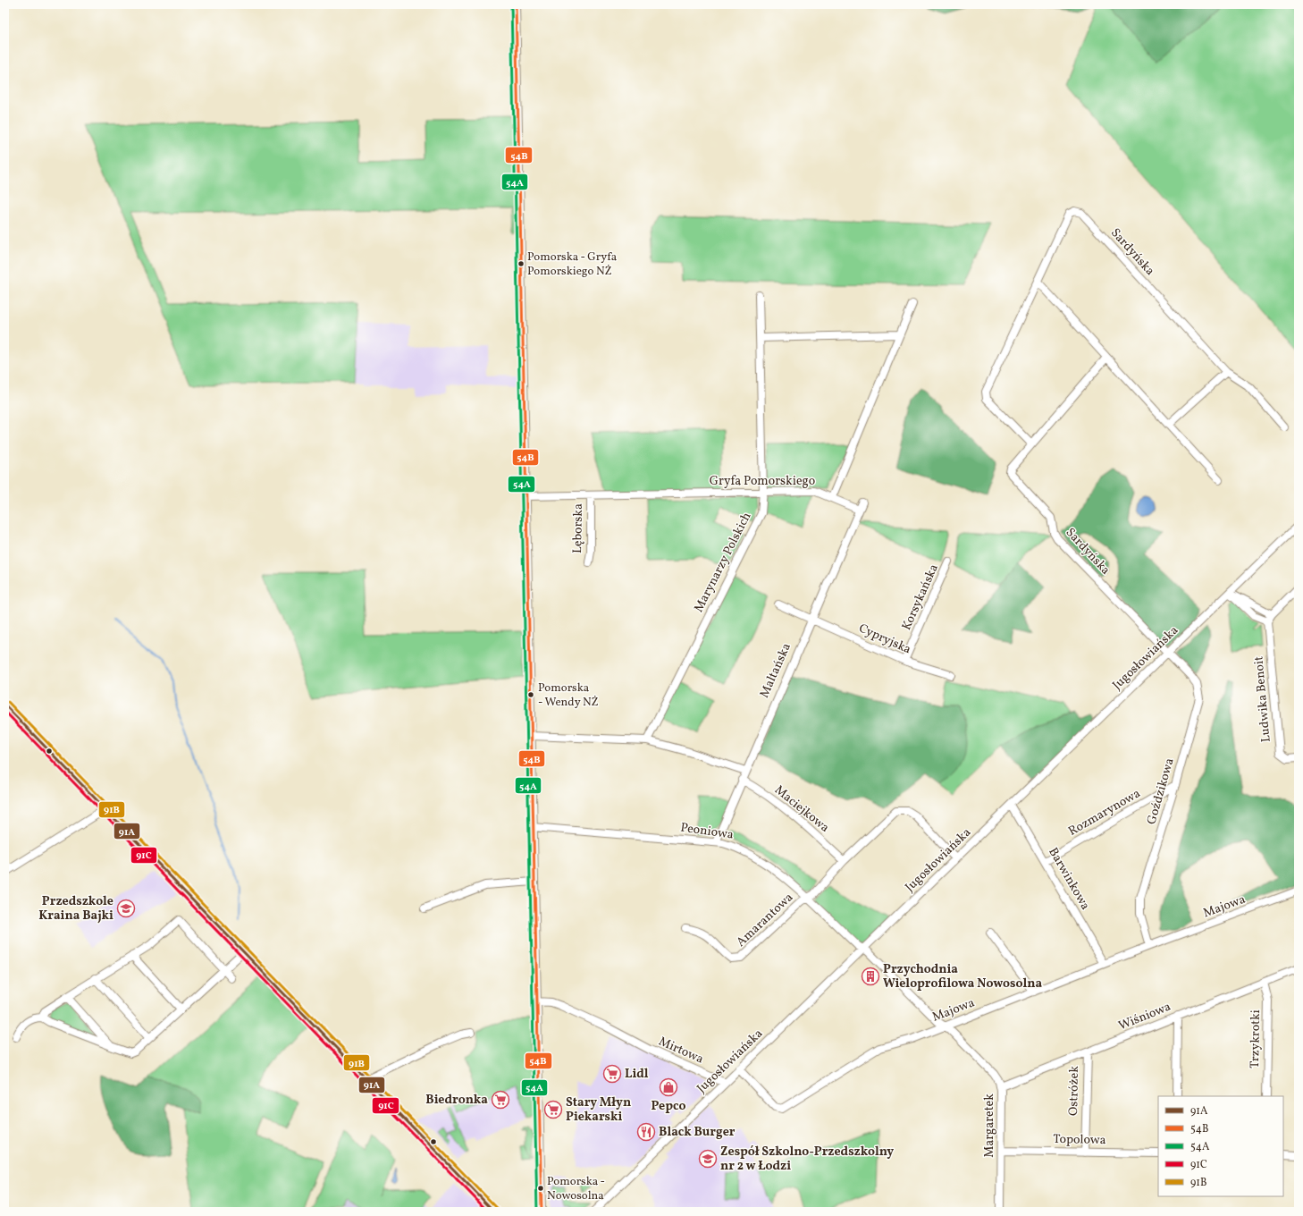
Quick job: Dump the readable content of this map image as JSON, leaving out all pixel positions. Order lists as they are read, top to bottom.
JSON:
{
  "streets": {
    "street": [
      "Sardyńska",
      "Gryfa Pomorskiego",
      "Lęborska",
      "Marynarzy Polskich",
      "Korsykańska",
      "Cypryjska",
      "Jugosłowiańska",
      "Maltańska",
      "Ludwika Benoit",
      "Goździkowa",
      "Maciejkowa",
      "Rozmarynowa",
      "Peoniowa",
      "Barwinkowa",
      "Majowa",
      "Amarantowa",
      "Wiśniowa",
      "Trzykrotki",
      "Mirtowa",
      "Ostróżek",
      "Margaretek",
      "Topolowa"
    ]
  },
  "crossings": [
    ["Sardyńska", "Jugosłowiańska"],
    ["Sardyńska", "Goździkowa"],
    ["Gryfa Pomorskiego", "Lęborska"],
    ["Gryfa Pomorskiego", "Marynarzy Polskich"],
    ["Korsykańska", "Cypryjska"],
    ["Cypryjska", "Maltańska"],
    ["Jugosłowiańska", "Goździkowa"],
    ["Jugosłowiańska", "Peoniowa"],
    ["Jugosłowiańska", "Barwinkowa"],
    ["Jugosłowiańska", "Majowa"],
    ["Jugosłowiańska", "Mirtowa"],
    ["Jugosłowiańska", "Margaretek"],
    ["Maltańska", "Maciejkowa"],
    ["Maltańska", "Peoniowa"],
    ["Goździkowa", "Rozmarynowa"],
    ["Goździkowa", "Majowa"],
    ["Rozmarynowa", "Barwinkowa"],
    ["Peoniowa", "Amarantowa"],
    ["Peoniowa", "Margaretek"],
    ["Barwinkowa", "Majowa"],
    ["Majowa", "Margaretek"],
    ["Wiśniowa", "Trzykrotki"],
    ["Wiśniowa", "Ostróżek"],
    ["Wiśniowa", "Margaretek"],
    ["Ostróżek", "Topolowa"],
    ["Margaretek", "Topolowa"]
  ],
  "places": {
    "other": ["Pomorska - Gryfa Pomorskiego NŻ", "Pomorska - Wendy NŻ", "Pomorska - Nowosolna"],
    "school or university": ["Przedszkole Kraina Bajki", "Zespół Szkolno-Przedszkolny nr 2 w Łodzi"],
    "building": ["Przychodnia Wieloprofilowa Nowosolna"],
    "supermarket": ["Lidl", "Biedronka", "Stary Młyn Piekarski"],
    "shop": ["Pepco"],
    "restaurant": ["Black Burger"]
  },
  "lines": [
    "transit line 54B",
    "transit line 54A",
    "transit line 91B",
    "transit line 91A",
    "transit line 91C"
  ],
  "legend": [
    "91A",
    "54B",
    "54A",
    "91C",
    "91B"
  ]
}
